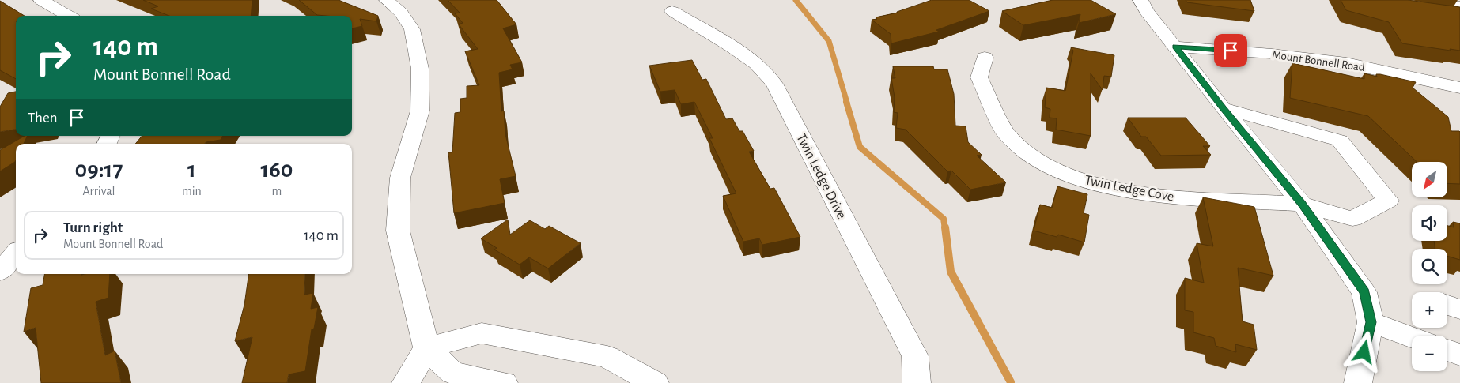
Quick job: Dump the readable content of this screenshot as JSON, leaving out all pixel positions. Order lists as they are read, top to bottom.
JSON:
{
  "streets": {
    "street": ["Mount Bonnell Road", "Twin Ledge Drive", "Twin Ledge Cove"]
  },
  "north": "bottom left",
  "page": {
    "turn": ["140 m", "Mount Bonnell Road"],
    "then": "Then",
    "eta": [
      "09:17",
      "Arrival",
      "1",
      "min",
      "160",
      "m"
    ],
    "map_buttons": ["+", "−"],
    "list": [
      {
        "name": "Turn right",
        "note": "Mount Bonnell Road",
        "value": "140 m"
      }
    ]
  }
}
